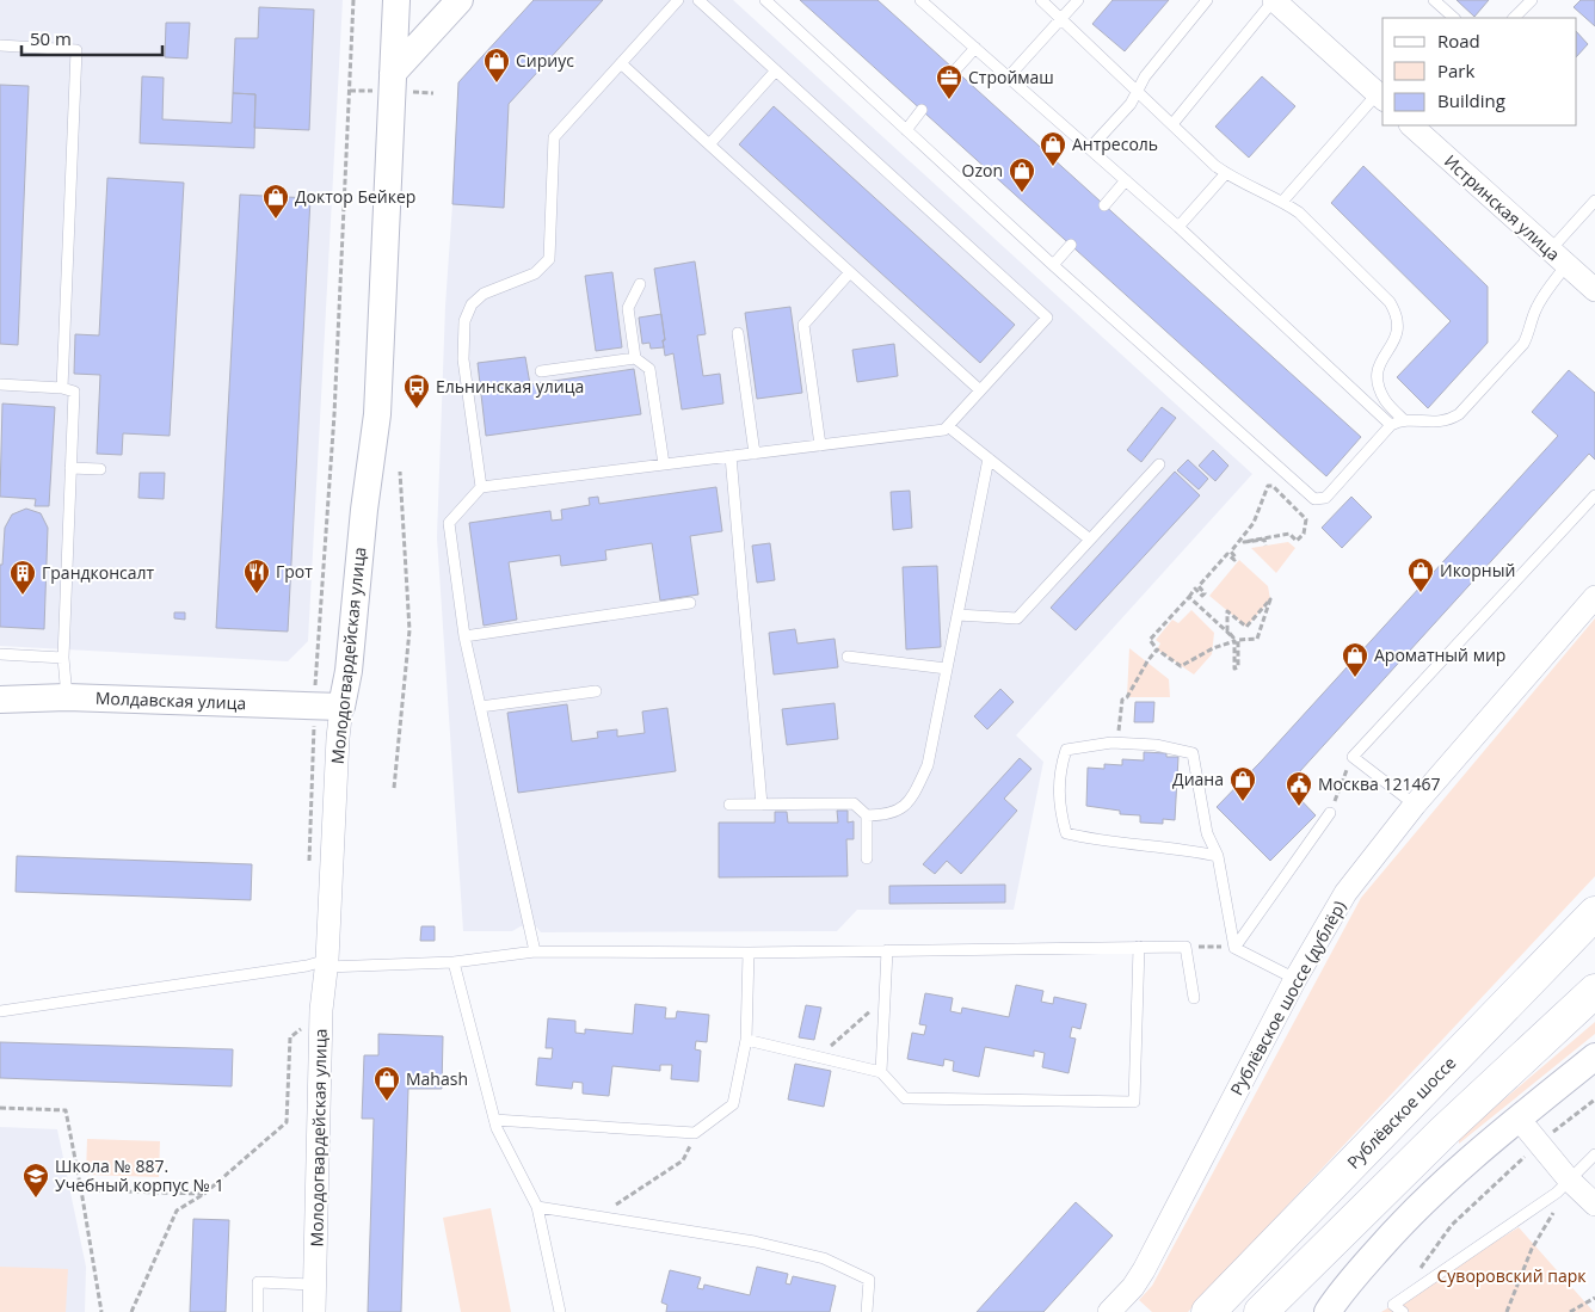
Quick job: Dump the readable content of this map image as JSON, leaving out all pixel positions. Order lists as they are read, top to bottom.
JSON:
{
  "streets": {
    "main road": ["Рублёвское шоссе"],
    "street": [
      "Истринская улица",
      "Молодогвардейская улица",
      "Молдавская улица",
      "Рублёвское шоссе (дублёр)"
    ]
  },
  "crossings": [
    ["Молодогвардейская улица", "Молдавская улица"]
  ],
  "parks": ["Суворовский парк"],
  "places": {
    "shop": [
      "Сириус",
      "Антресоль",
      "Ozon",
      "Доктор Бейкер",
      "Икорный",
      "Ароматный мир",
      "Диана",
      "Mahash"
    ],
    "office": ["Строймаш"],
    "bus stop": ["Ельнинская улица"],
    "restaurant": ["Грот"],
    "building": ["Грандконсалт"],
    "public building": ["Москва 121467"],
    "school or university": ["Школа № 887. Учебный корпус № 1"]
  },
  "legend": ["Road", "Park", "Building"],
  "scale_bar": "50 m"
}
